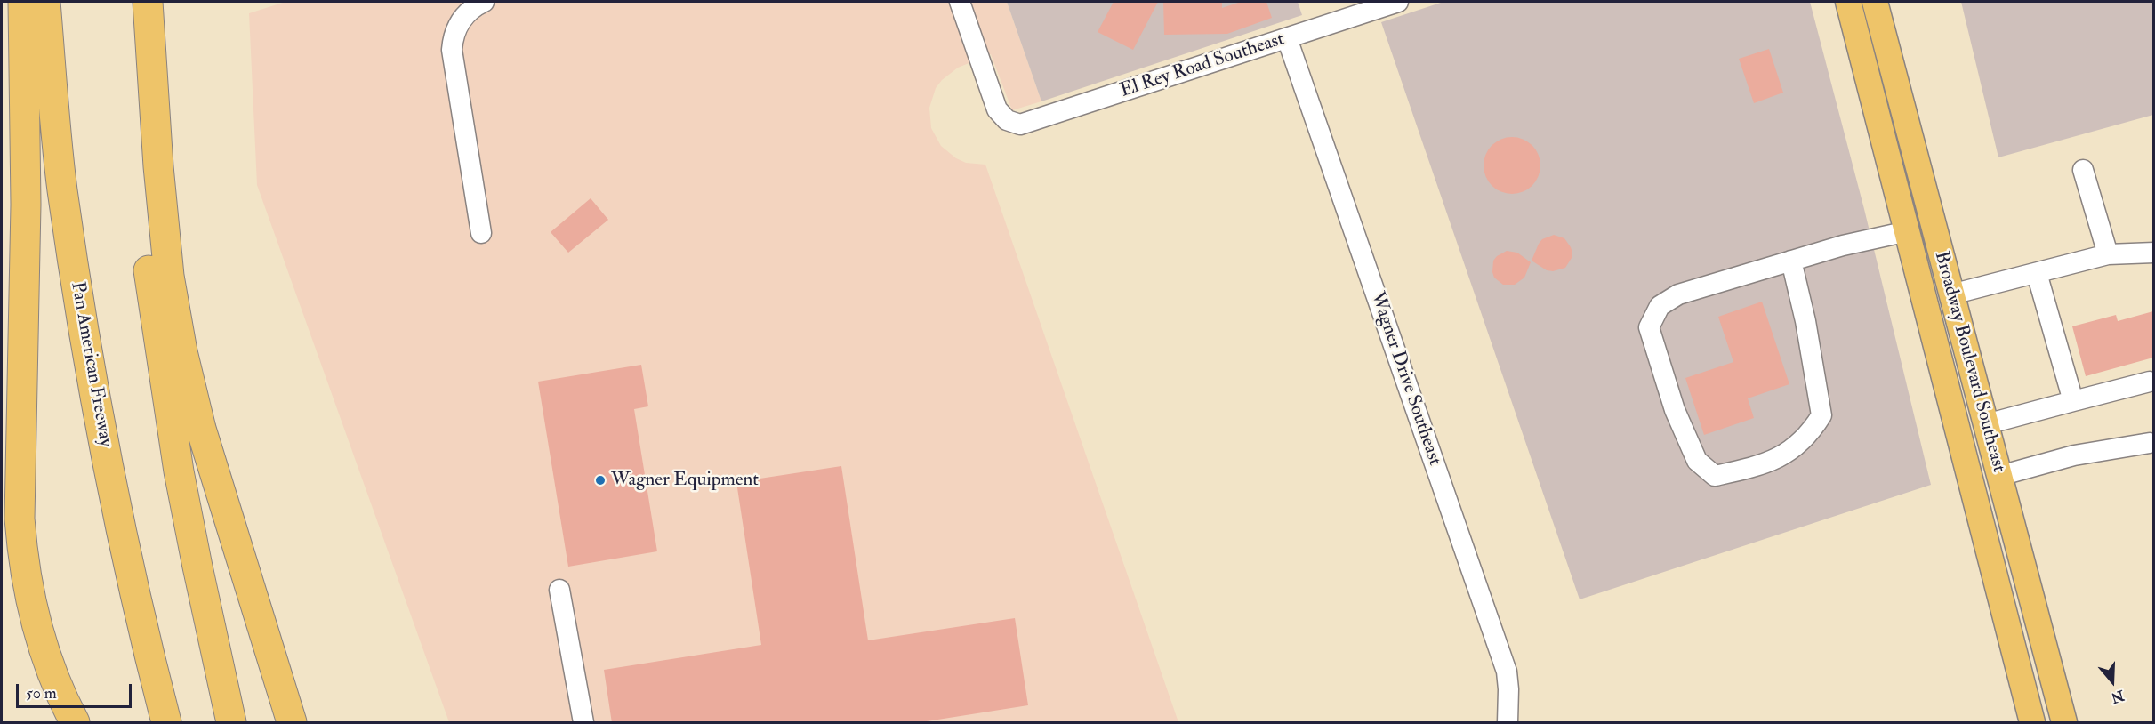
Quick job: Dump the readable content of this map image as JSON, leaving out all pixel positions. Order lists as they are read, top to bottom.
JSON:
{
  "streets": {
    "highway": ["Pan American Freeway"],
    "main road": ["Broadway Boulevard Southeast"],
    "street": ["El Rey Road Southeast", "Wagner Drive Southeast"]
  },
  "crossings": [
    ["El Rey Road Southeast", "Wagner Drive Southeast"]
  ],
  "places": ["Wagner Equipment"],
  "scale_bar": "50 m",
  "north": "bottom"
}
